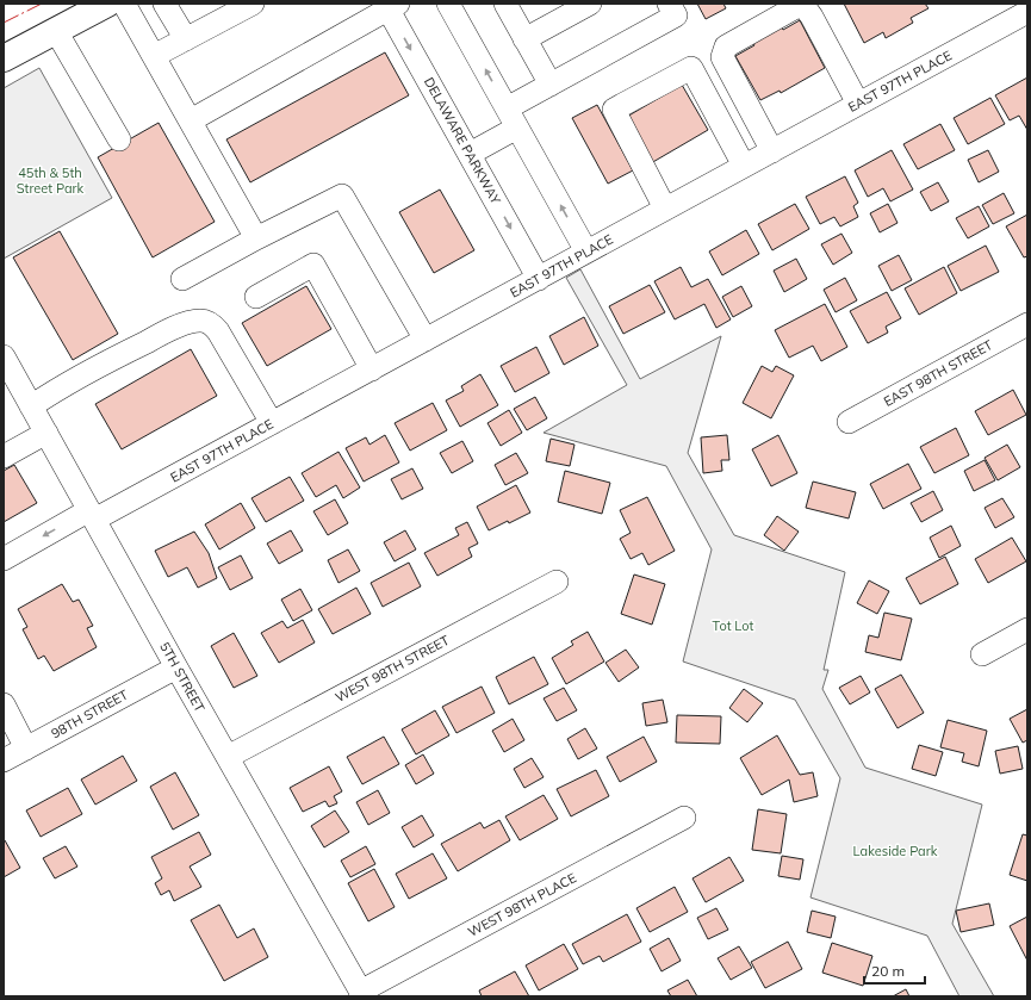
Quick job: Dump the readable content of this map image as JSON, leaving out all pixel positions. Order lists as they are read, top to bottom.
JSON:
{
  "streets": {
    "street": [
      "EAST 97TH PLACE",
      "DELAWARE PARKWAY",
      "EAST 98TH STREET",
      "WEST 98TH STREET",
      "5TH STREET",
      "98TH STREET",
      "WEST 98TH PLACE"
    ]
  },
  "crossings": [
    ["EAST 97TH PLACE", "DELAWARE PARKWAY"],
    ["EAST 97TH PLACE", "5TH STREET"],
    ["WEST 98TH STREET", "5TH STREET"],
    ["5TH STREET", "98TH STREET"],
    ["5TH STREET", "WEST 98TH PLACE"]
  ],
  "parks": ["45th & 5th Street Park", "Tot Lot", "Lakeside Park"],
  "scale_bar": "20 m"
}
